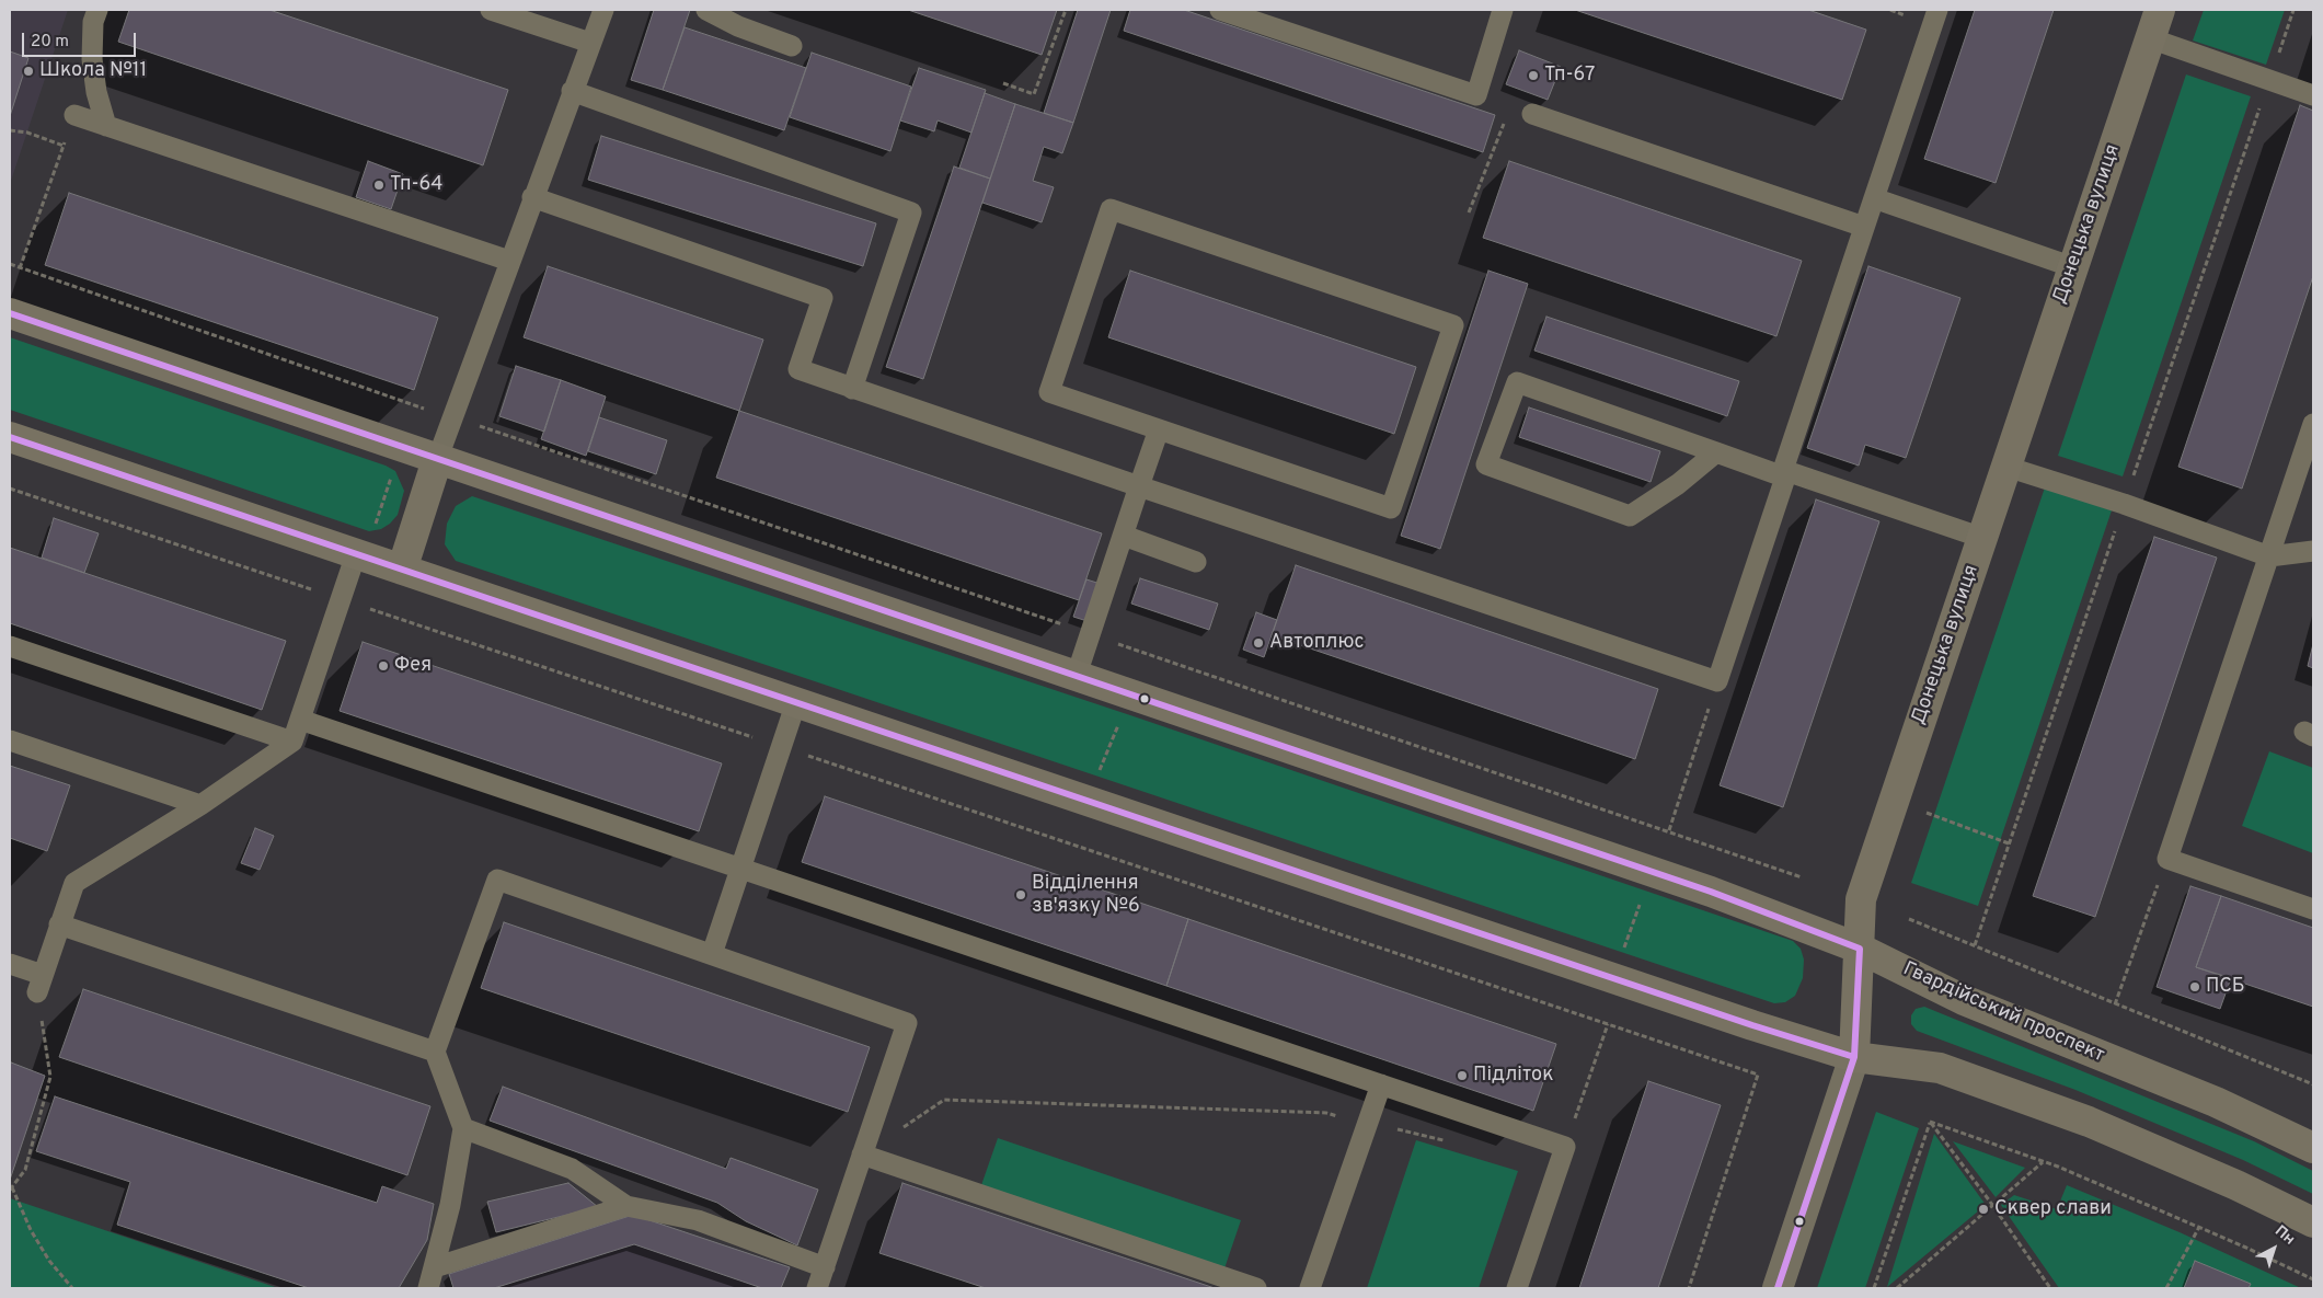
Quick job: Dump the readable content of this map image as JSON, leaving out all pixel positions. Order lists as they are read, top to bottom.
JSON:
{
  "streets": {
    "main road": ["Донецька вулиця", "Гвардійський проспект"]
  },
  "crossings": [
    ["Донецька вулиця", "Гвардійський проспект"]
  ],
  "places": [
    "Школа №11",
    "Тп-67",
    "Тп-64",
    "Автоплюс",
    "Фея",
    "Відділення зв'язку №6",
    "ПСБ",
    "Підліток",
    "Сквер слави"
  ],
  "scale_bar": "20 m",
  "north": "top right"
}
